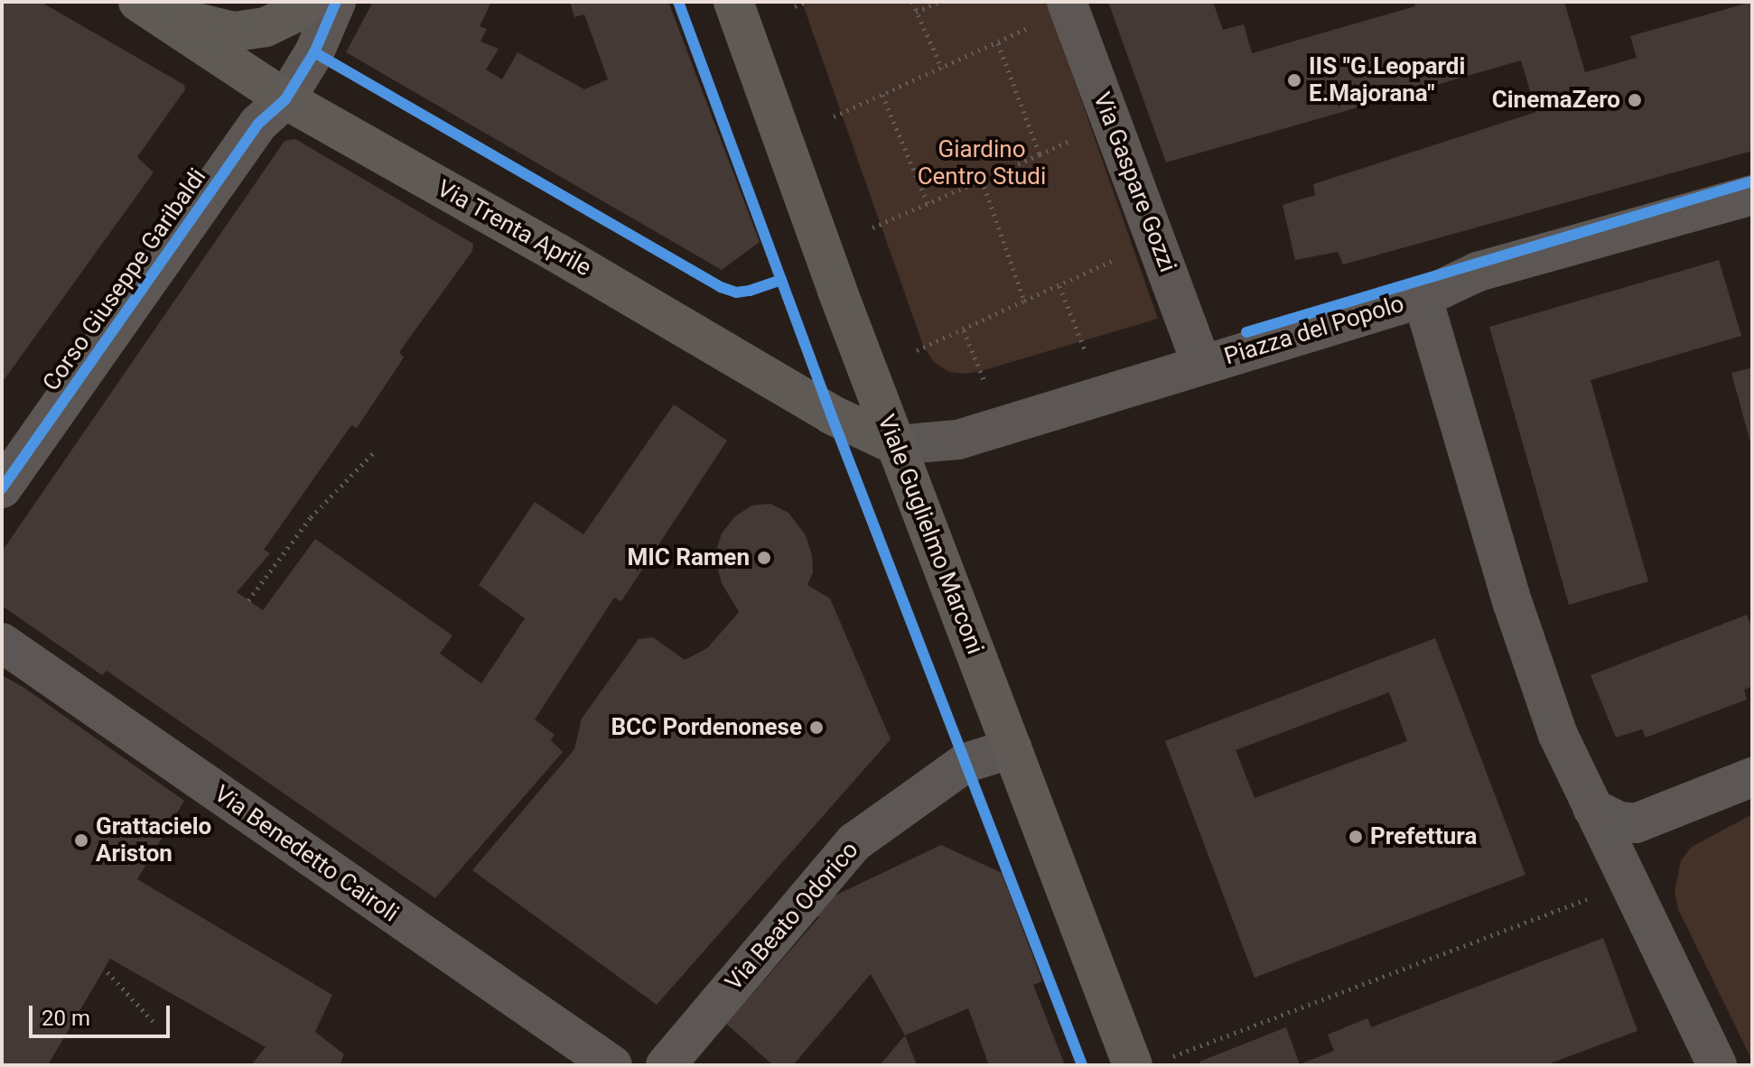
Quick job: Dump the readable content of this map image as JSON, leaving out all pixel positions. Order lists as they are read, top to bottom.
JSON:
{
  "streets": {
    "main road": ["Via Trenta Aprile", "Viale Guglielmo Marconi"],
    "street": [
      "Via Gaspare Gozzi",
      "Corso Giuseppe Garibaldi",
      "Piazza del Popolo",
      "Via Benedetto Cairoli",
      "Via Beato Odorico"
    ]
  },
  "crossings": [
    ["Via Gaspare Gozzi", "Piazza del Popolo"],
    ["Via Trenta Aprile", "Corso Giuseppe Garibaldi"],
    ["Via Trenta Aprile", "Piazza del Popolo"],
    ["Via Trenta Aprile", "Viale Guglielmo Marconi"],
    ["Piazza del Popolo", "Viale Guglielmo Marconi"],
    ["Viale Guglielmo Marconi", "Via Beato Odorico"]
  ],
  "parks": ["Giardino Centro Studi"],
  "places": [
    "IIS \"G.Leopardi E.Majorana\"",
    "CinemaZero",
    "MIC Ramen",
    "BCC Pordenonese",
    "Prefettura",
    "Grattacielo Ariston"
  ],
  "scale_bar": "20 m"
}
